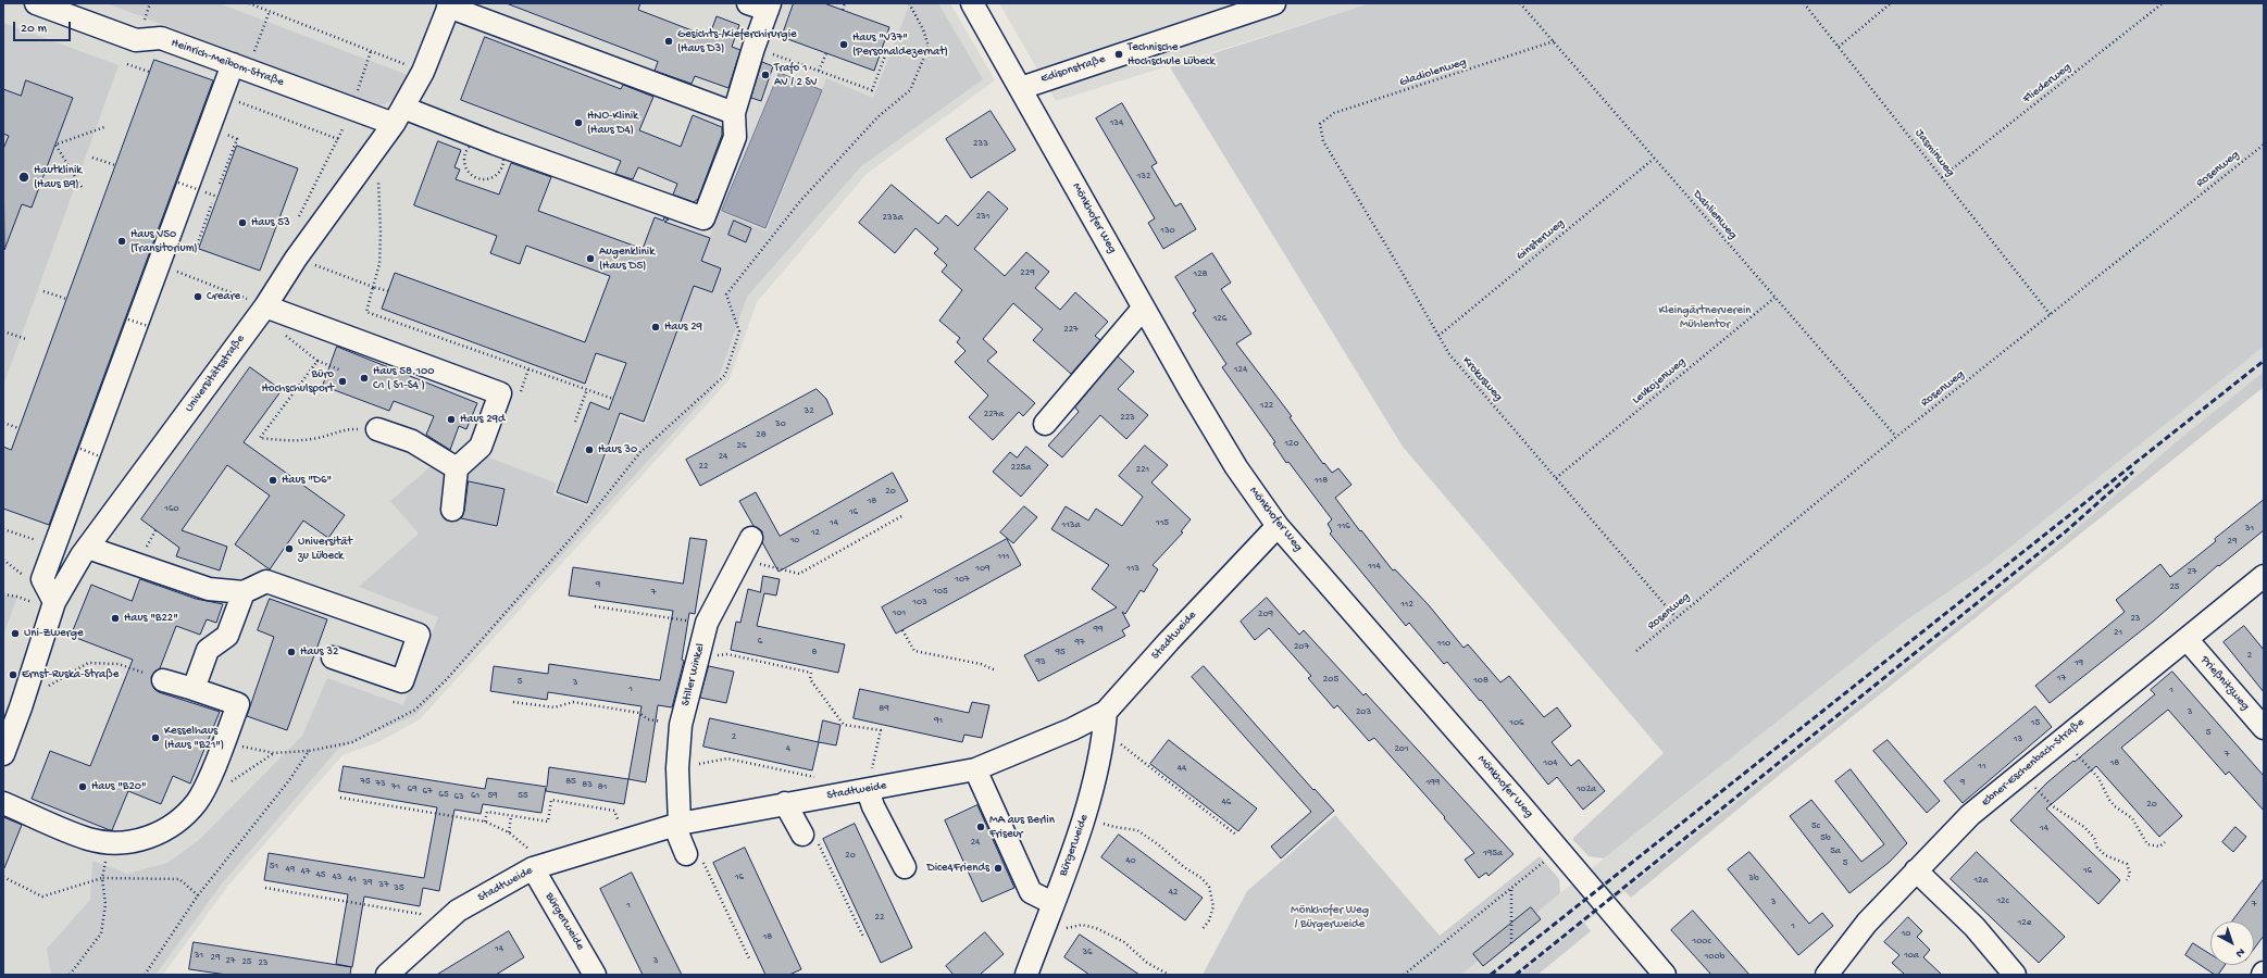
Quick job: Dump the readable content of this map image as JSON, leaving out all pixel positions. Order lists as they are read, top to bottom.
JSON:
{
  "streets": {
    "street": [
      "Heinrich-Meibom-Straße",
      "Edisonstraße",
      "Mönkhofer Weg",
      "Universitätsstraße",
      "Stadtweide",
      "Stiller Winkel",
      "Prießnitzweg",
      "Ebner-Eschenbach-Straße",
      "Bürgerweide"
    ],
    "path": [
      "Gladiolenweg",
      "Fliederweg",
      "Jasminweg",
      "Rosenweg",
      "Dahlienweg",
      "Ginsterweg",
      "Krokusweg",
      "Levkojenweg"
    ]
  },
  "crossings": [
    ["Heinrich-Meibom-Straße", "Universitätsstraße"],
    ["Edisonstraße", "Mönkhofer Weg"],
    ["Gladiolenweg", "Dahlienweg"],
    ["Gladiolenweg", "Krokusweg"],
    ["Fliederweg", "Jasminweg"],
    ["Jasminweg", "Rosenweg"],
    ["Rosenweg", "Dahlienweg"],
    ["Rosenweg", "Krokusweg"],
    ["Dahlienweg", "Ginsterweg"],
    ["Dahlienweg", "Levkojenweg"],
    ["Mönkhofer Weg", "Stadtweide"],
    ["Ginsterweg", "Krokusweg"],
    ["Krokusweg", "Levkojenweg"],
    ["Stadtweide", "Stiller Winkel"],
    ["Stadtweide", "Bürgerweide"],
    ["Prießnitzweg", "Ebner-Eschenbach-Straße"]
  ],
  "parks": ["Kleingärtnerverein Mühlentor", "Mönkhofer Weg / Bürgerweide"],
  "places": [
    "Gesichts-/Kieferchirurgie (Haus D3)",
    "Haus \"V37\" (Personaldezernat)",
    "Technische Hochschule Lübeck",
    "Trafo 1 AV / 2 SV",
    "HNO-Klinik (Haus D4)",
    "Hautklinik (Haus B9)",
    "Haus 53",
    "Haus V50 (Transitorium)",
    "Augenklinik (Haus D5)",
    "Creare",
    "Haus 29",
    "Haus 58.100 C1 ( S1-S4 )",
    "Büro Hochschulsport",
    "Haus 29d",
    "Haus 30",
    "Haus \"D6\"",
    "Universität zu Lübeck",
    "Haus \"B22\"",
    "Uni-Zwerge",
    "Haus 32",
    "Ernst-Ruska-Straße",
    "Kesselhaus (Haus \"B21\")",
    "Haus \"B20\"",
    "MA aus Berlin Friseur",
    "Dice4Friends"
  ],
  "house_numbers": [
    "134",
    "233",
    "132",
    "231",
    "233a",
    "130",
    "229",
    "128",
    "126",
    "227",
    "124",
    "122",
    "32",
    "227a",
    "223",
    "30",
    "28",
    "120",
    "26",
    "24",
    "22",
    "225a",
    "221",
    "118",
    "20",
    "18",
    "160",
    "16",
    "14",
    "115",
    "113a",
    "116",
    "31",
    "12",
    "10",
    "29",
    "111",
    "114",
    "109",
    "113",
    "27",
    "107",
    "9",
    "25",
    "105",
    "7",
    "103",
    "112",
    "101",
    "209",
    "23",
    "99",
    "21",
    "6",
    "97",
    "110",
    "207",
    "8",
    "95",
    "2",
    "93",
    "19",
    "17",
    "205",
    "108",
    "5",
    "3",
    "1",
    "1",
    "89",
    "203",
    "3",
    "91",
    "106",
    "15",
    "5",
    "2",
    "13",
    "4",
    "201",
    "7",
    "104",
    "18",
    "11",
    "44",
    "75",
    "85",
    "199",
    "9",
    "73",
    "83",
    "71",
    "81",
    "69",
    "102a",
    "67",
    "65",
    "61",
    "59",
    "55",
    "63",
    "46",
    "20",
    "5c",
    "14",
    "5b",
    "24",
    "5a",
    "195a",
    "20",
    "40",
    "5",
    "51",
    "49",
    "16",
    "47",
    "45",
    "43",
    "16",
    "3b",
    "41",
    "12a",
    "39",
    "37",
    "35",
    "42",
    "12c",
    "3",
    "7",
    "1",
    "22",
    "12e",
    "1",
    "10",
    "18",
    "100c",
    "14",
    "36",
    "31",
    "10a",
    "100b",
    "29",
    "27",
    "3",
    "25",
    "23"
  ],
  "scale_bar": "20 m",
  "north": "bottom right"
}
